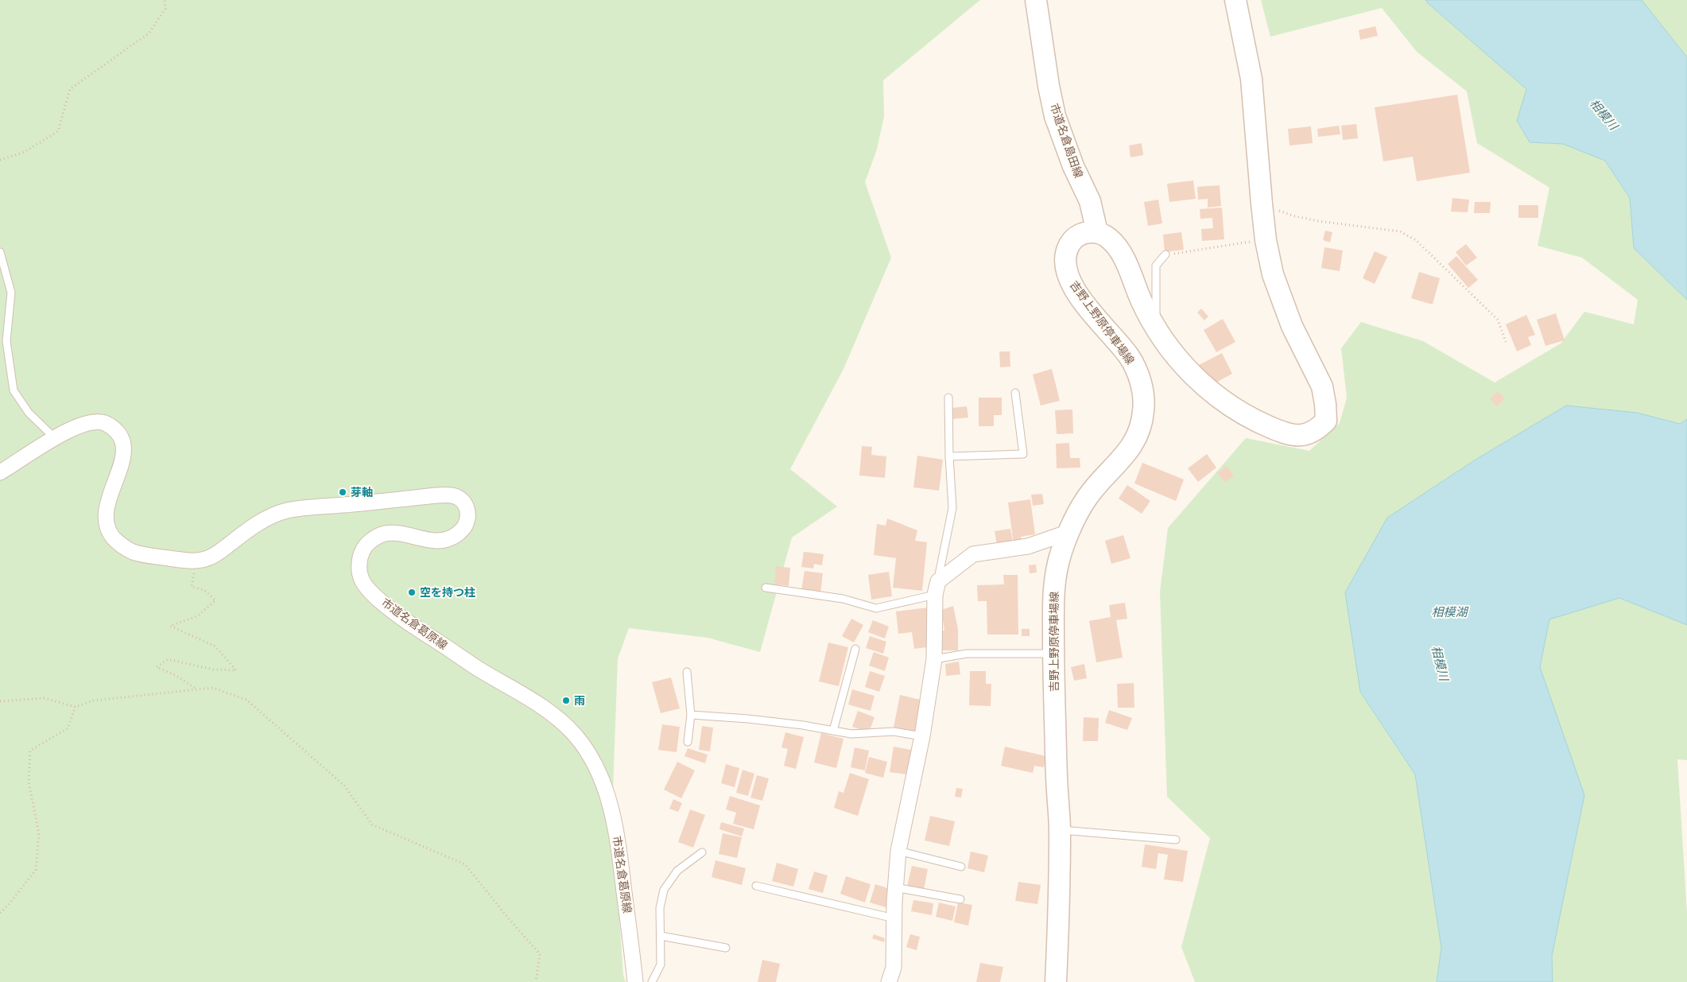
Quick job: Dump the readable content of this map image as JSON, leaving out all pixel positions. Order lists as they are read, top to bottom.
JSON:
{
  "streets": {
    "main road": ["市道名倉島田線", "吉野上野原停車場線"],
    "street": ["市道名倉葛原線"]
  },
  "crossings": [
    ["市道名倉島田線", "吉野上野原停車場線"]
  ],
  "water": ["相模川", "相模湖"],
  "places": ["芽軸", "空を持つ柱", "雨"]
}
